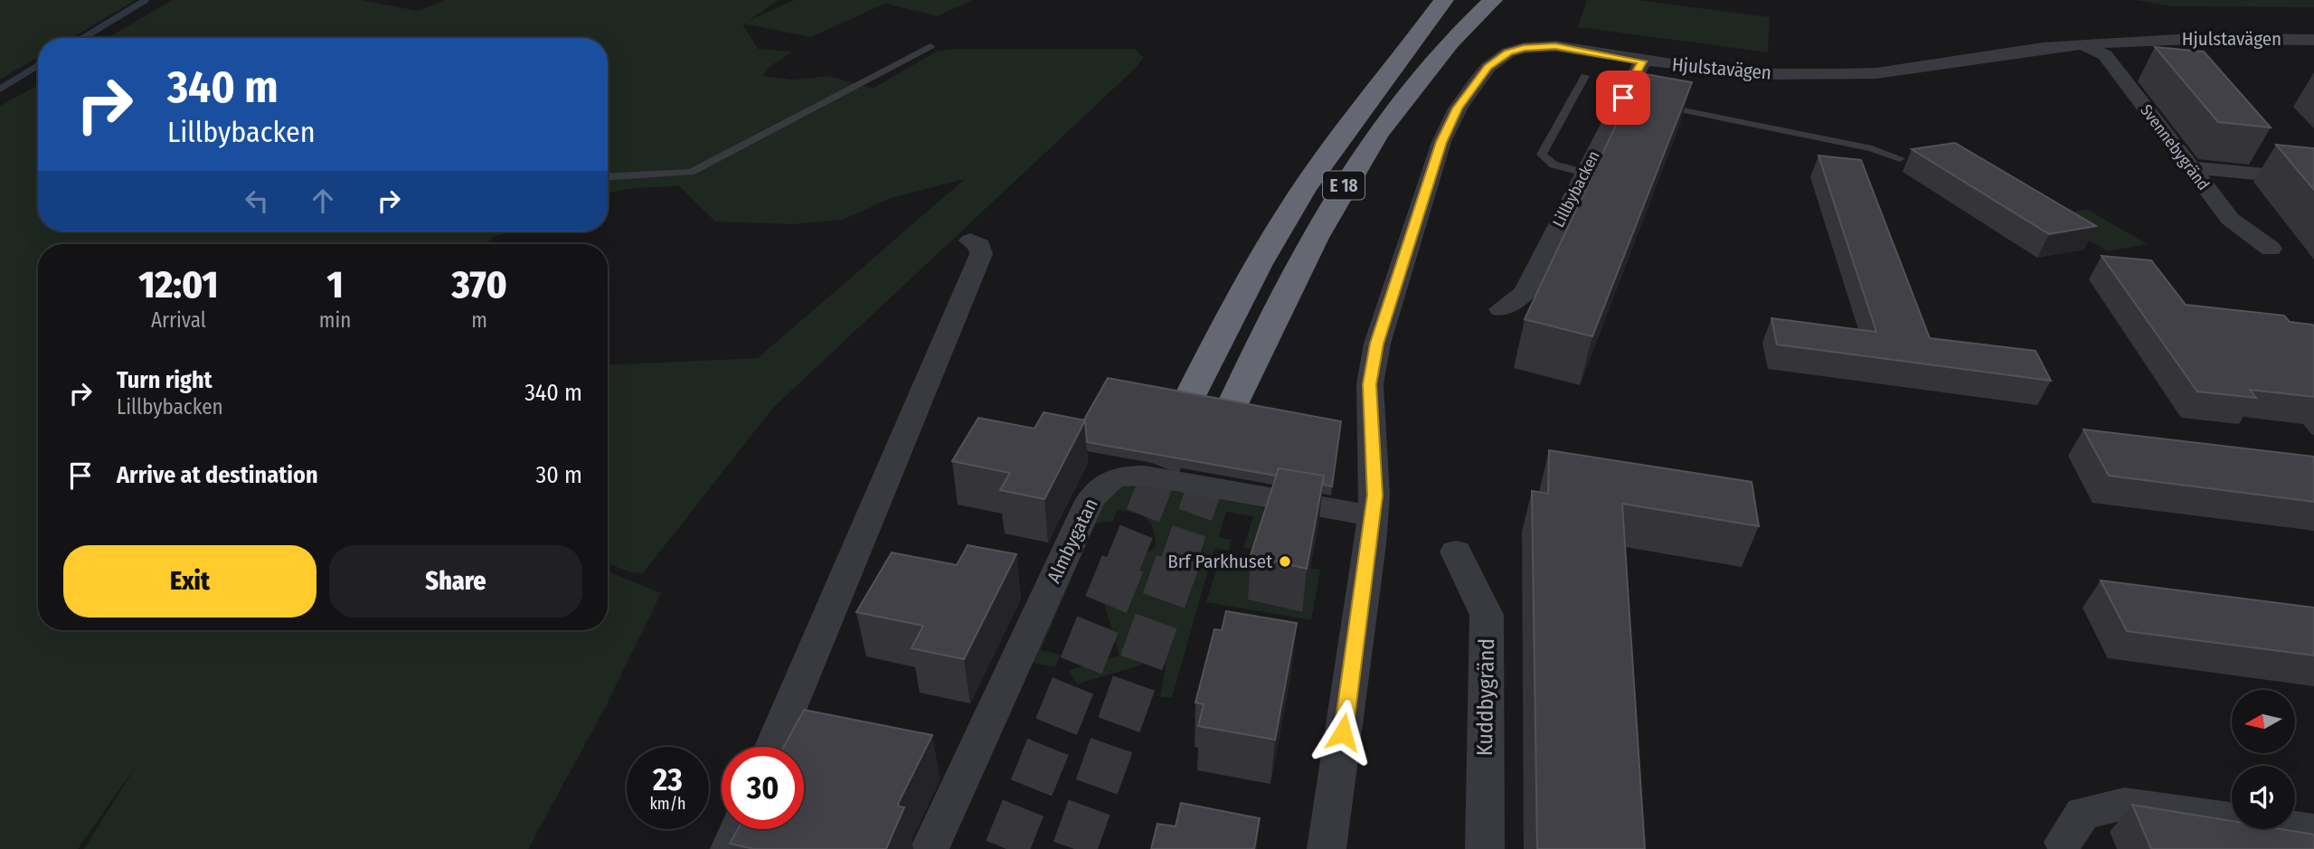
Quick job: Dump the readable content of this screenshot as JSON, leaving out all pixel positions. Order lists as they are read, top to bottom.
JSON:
{
  "streets": {
    "highway": ["E 18"],
    "street": [
      "Hjulstavägen",
      "Svennebygränd",
      "Lillbybacken",
      "Almbygatan",
      "Kuddbygränd"
    ]
  },
  "crossings": [
    ["Hjulstavägen", "Svennebygränd"],
    ["Hjulstavägen", "Lillbybacken"],
    ["Hjulstavägen", "Almbygatan"]
  ],
  "places": ["Brf Parkhuset"],
  "north": "left",
  "page": {
    "turn": ["340 m", "Lillbybacken"],
    "eta": [
      "12:01",
      "Arrival",
      "1",
      "min",
      "370",
      "m"
    ],
    "list": [
      {
        "name": "Turn right",
        "note": "Lillbybacken",
        "value": "340 m"
      },
      {
        "name": "Arrive at destination",
        "value": "30 m"
      }
    ],
    "buttons": ["Exit", "Share"],
    "speed": "23 km/h",
    "limit": "30"
  }
}
